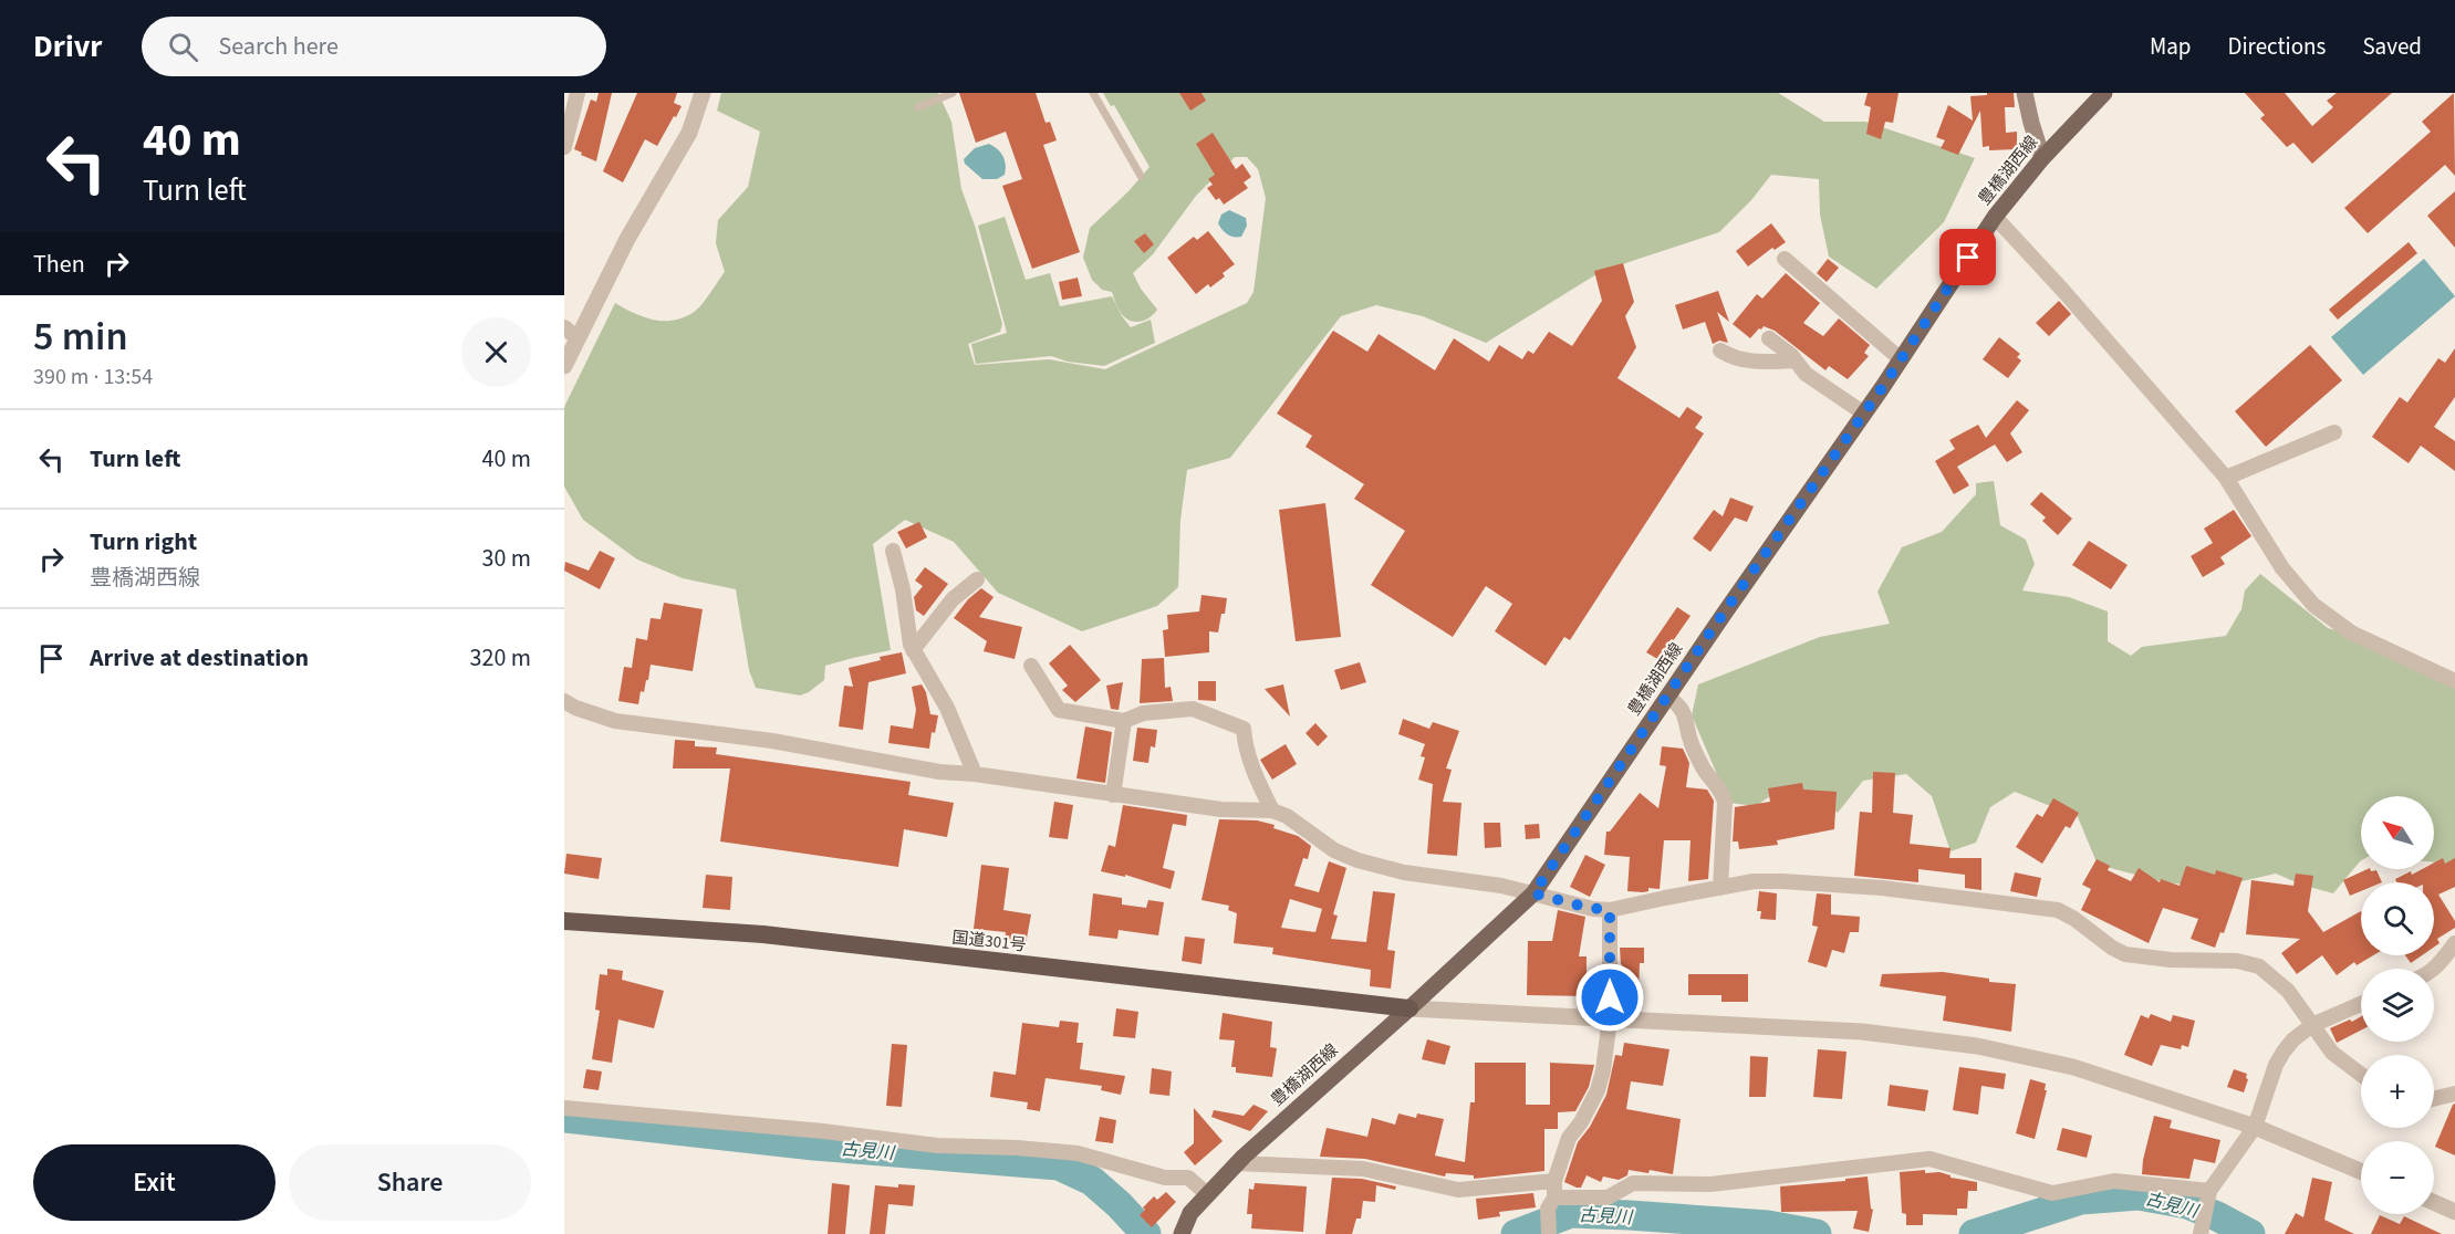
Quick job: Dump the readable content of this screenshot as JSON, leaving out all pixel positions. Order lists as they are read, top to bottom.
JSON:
{
  "streets": {
    "highway": ["国道301号"],
    "main road": ["豊橋湖西線"]
  },
  "crossings": [
    ["豊橋湖西線", "国道301号"]
  ],
  "water": ["古見川"],
  "north": "top left",
  "page": {
    "header": "Drivr",
    "search": "Search here",
    "nav": ["Map", "Directions", "Saved"],
    "turn": ["40 m", "Turn left"],
    "then": "Then",
    "heading": ["5 min", "390 m · 13:54"],
    "list": [
      {
        "name": "Turn left",
        "value": "40 m"
      },
      {
        "name": "Turn right",
        "note": "豊橋湖西線",
        "value": "30 m"
      },
      {
        "name": "Arrive at destination",
        "value": "320 m"
      }
    ],
    "map_buttons": ["+", "−"],
    "buttons": ["Exit", "Share"]
  }
}
